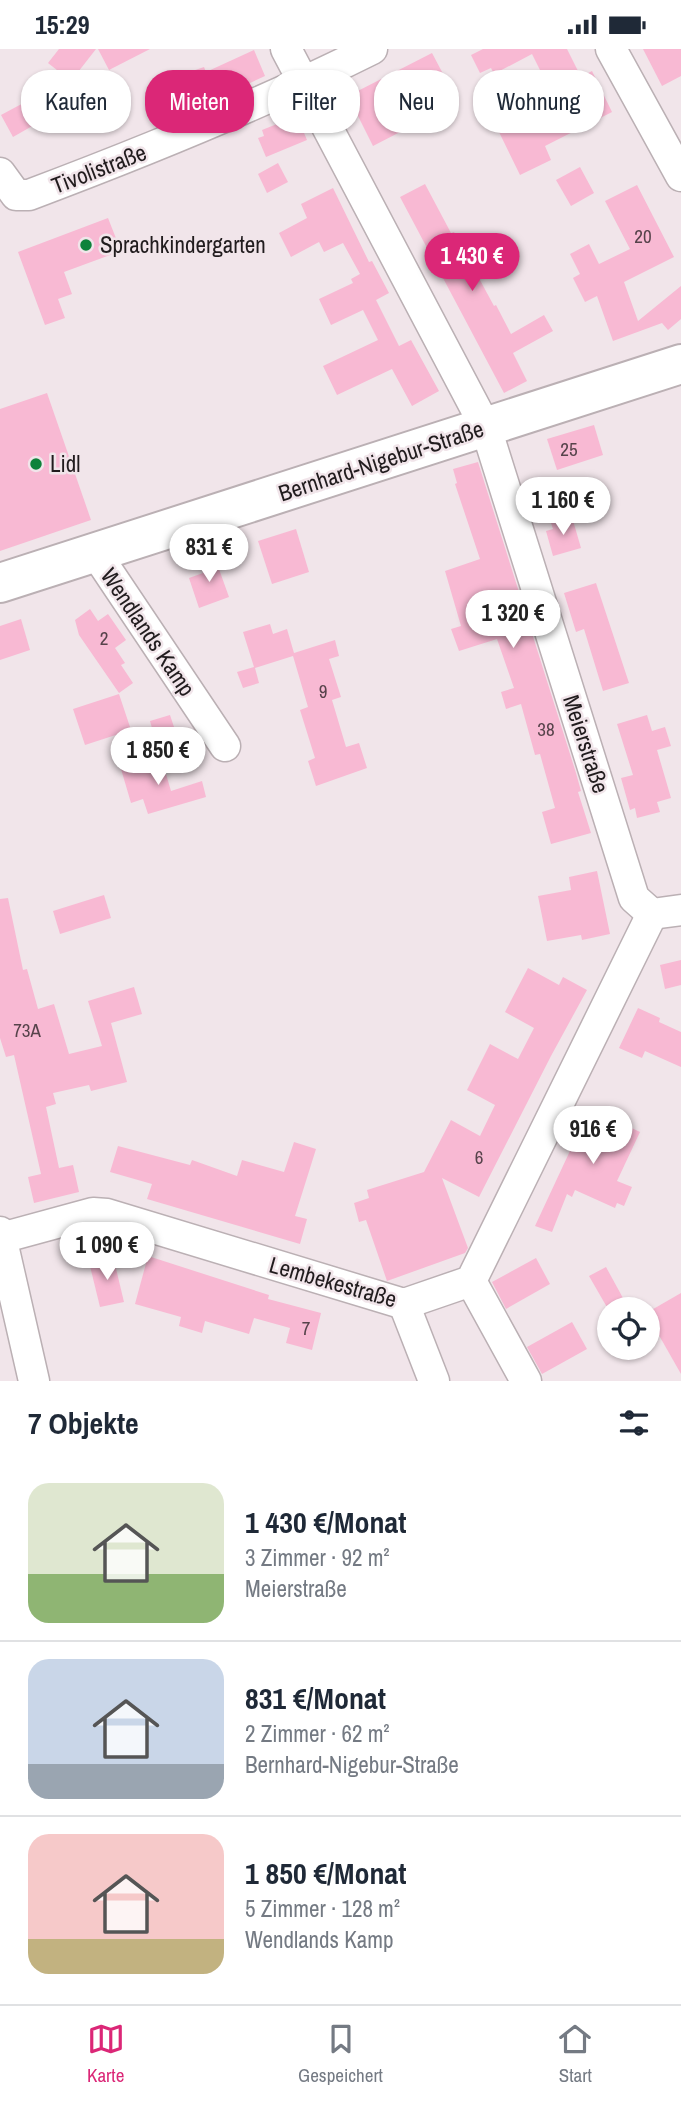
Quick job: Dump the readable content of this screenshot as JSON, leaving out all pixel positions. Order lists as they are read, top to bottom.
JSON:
{
  "streets": {
    "main road": ["Bernhard-Nigebur-Straße"],
    "street": [
      "Tivolistraße",
      "Wendlands Kamp",
      "Meierstraße",
      "Lembekestraße"
    ]
  },
  "crossings": [
    ["Bernhard-Nigebur-Straße", "Wendlands Kamp"],
    ["Bernhard-Nigebur-Straße", "Meierstraße"]
  ],
  "places": ["Sprachkindergarten", "Lidl"],
  "house_numbers": [
    "20",
    "25",
    "2",
    "9",
    "38",
    "73A",
    "6",
    "7"
  ],
  "page": {
    "status": "15:29",
    "chip": [
      "Kaufen",
      "Mieten",
      "Filter",
      "Neu",
      "Wohnung"
    ],
    "price": [
      "1 430 €",
      "1 160 €",
      "831 €",
      "1 320 €",
      "1 850 €",
      "916 €",
      "1 090 €"
    ],
    "heading": "7 Objekte",
    "list": [
      {
        "name": "1 430 €/Monat",
        "note": "3 Zimmer · 92 m² · Meierstraße"
      },
      {
        "name": "831 €/Monat",
        "note": "2 Zimmer · 62 m² · Bernhard-Nigebur-Straße"
      },
      {
        "name": "1 850 €/Monat",
        "note": "5 Zimmer · 128 m² · Wendlands Kamp"
      }
    ],
    "tabs": ["Karte", "Gespeichert", "Start"]
  }
}
